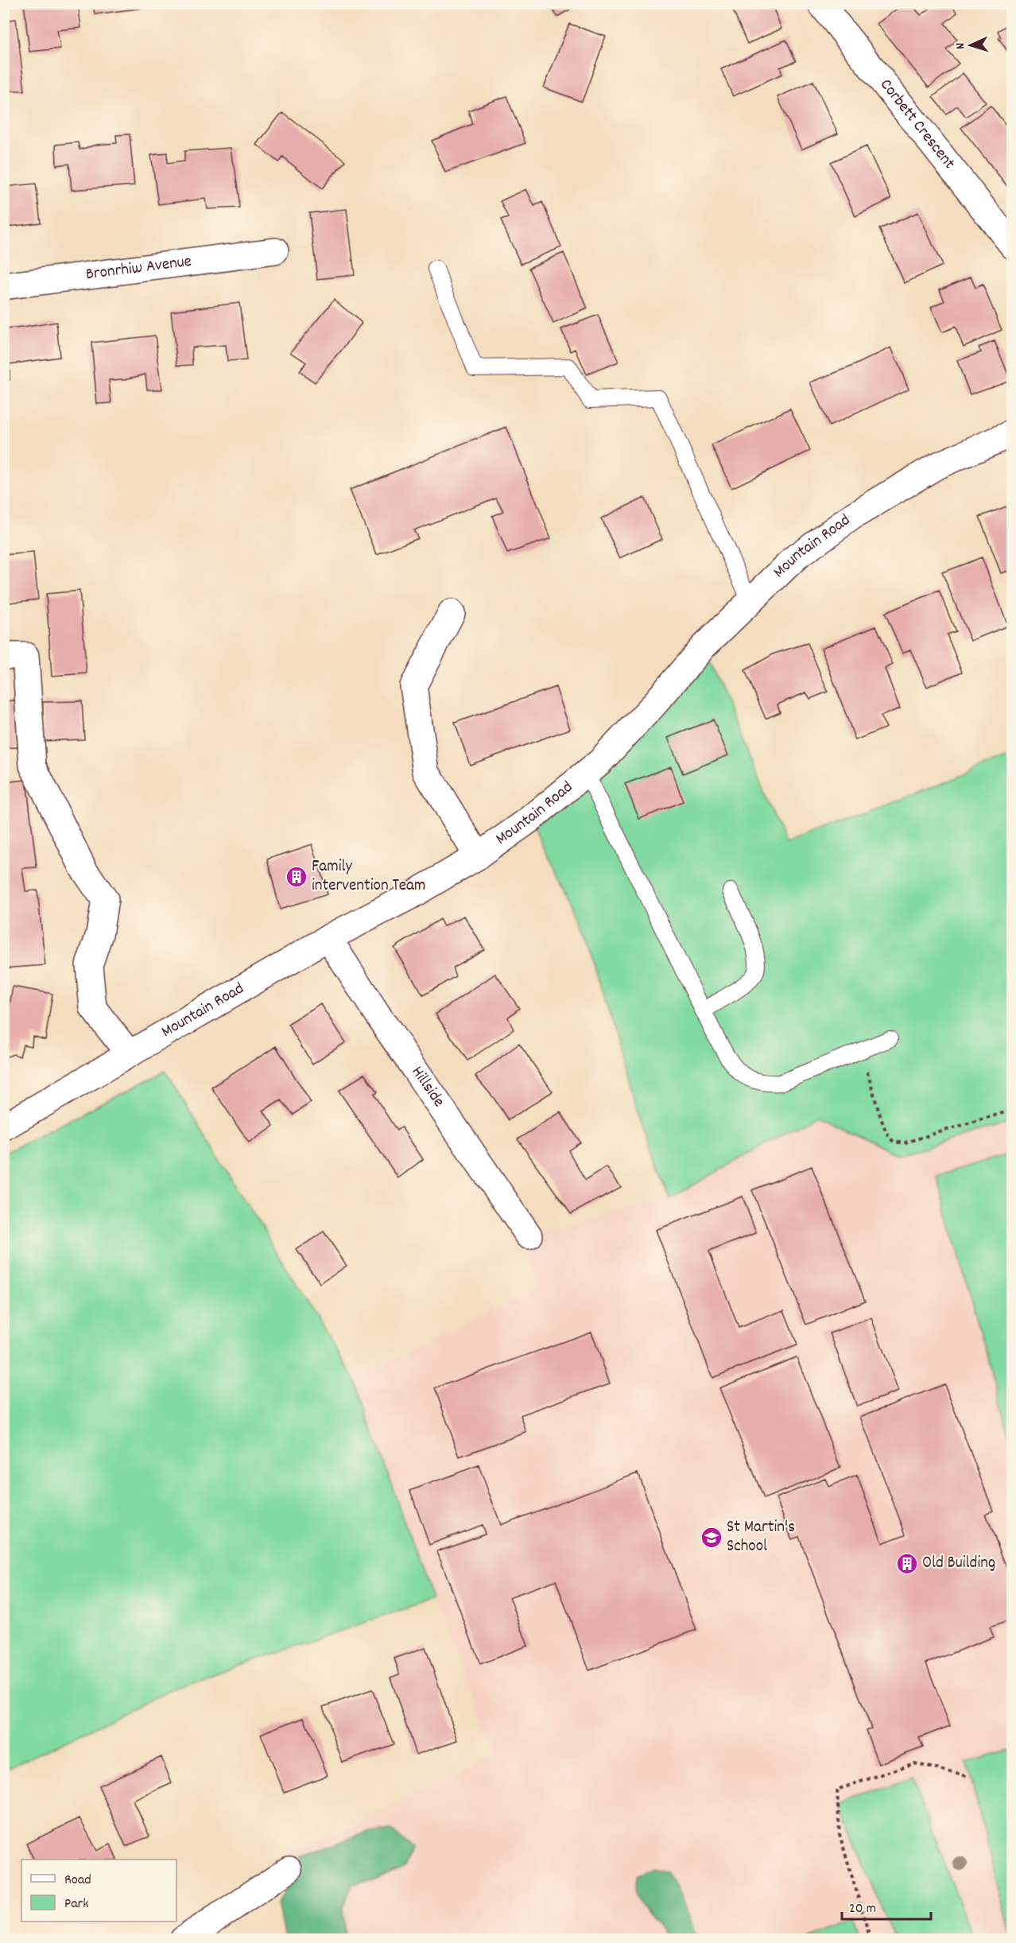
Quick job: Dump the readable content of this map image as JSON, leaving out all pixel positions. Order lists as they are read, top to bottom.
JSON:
{
  "streets": {
    "street": [
      "Corbett Crescent",
      "Bronrhiw Avenue",
      "Mountain Road",
      "Hillside"
    ]
  },
  "crossings": [
    ["Mountain Road", "Hillside"]
  ],
  "places": {
    "building": ["Family intervention Team", "Old Building"],
    "school or university": ["St Martin's School"]
  },
  "legend": ["Road", "Park"],
  "scale_bar": "20 m",
  "north": "left"
}
